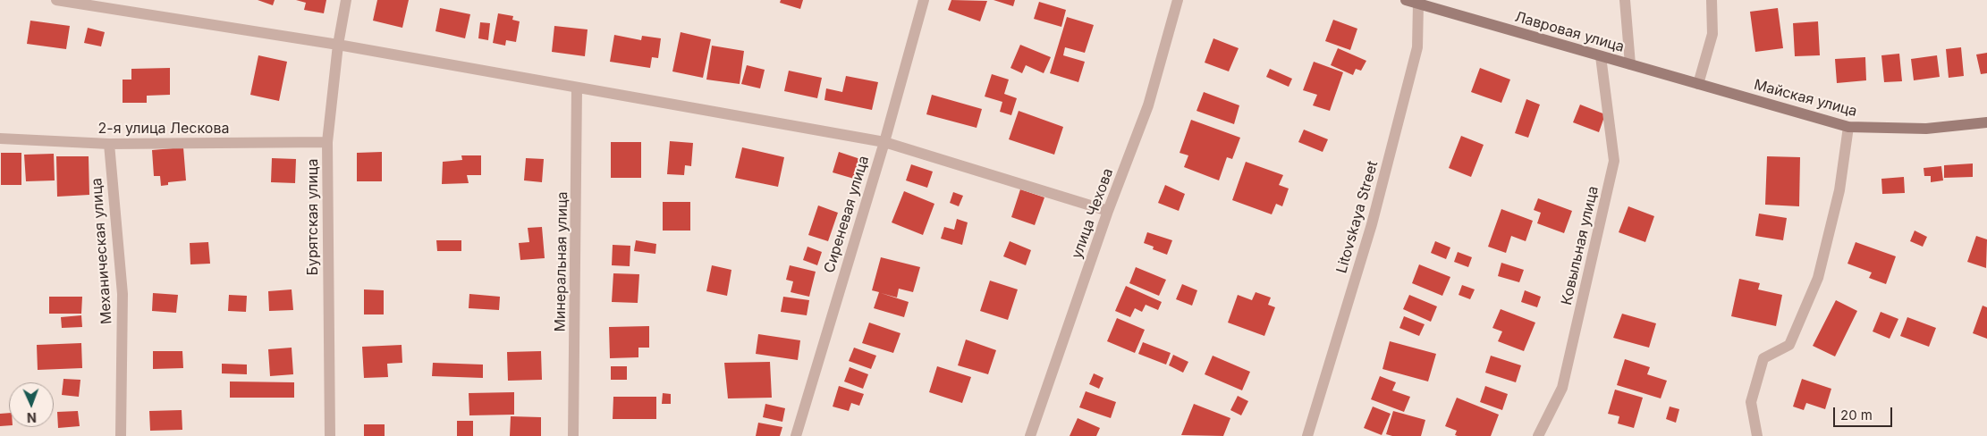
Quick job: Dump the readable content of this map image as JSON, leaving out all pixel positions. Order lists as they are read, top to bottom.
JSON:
{
  "streets": {
    "street": [
      "Лавровая улица",
      "Майская улица",
      "2-я улица Лескова",
      "улица Чехова",
      "Сиреневая улица",
      "Бурятская улица",
      "Litovskaya Street",
      "Ковыльная улица",
      "Механическая улица",
      "Минеральная улица"
    ]
  },
  "crossings": [
    ["Лавровая улица", "Майская улица"],
    ["Лавровая улица", "Litovskaya Street"],
    ["Лавровая улица", "Ковыльная улица"],
    ["2-я улица Лескова", "Бурятская улица"],
    ["2-я улица Лескова", "Механическая улица"]
  ],
  "scale_bar": "20 m",
  "north": "bottom"
}
